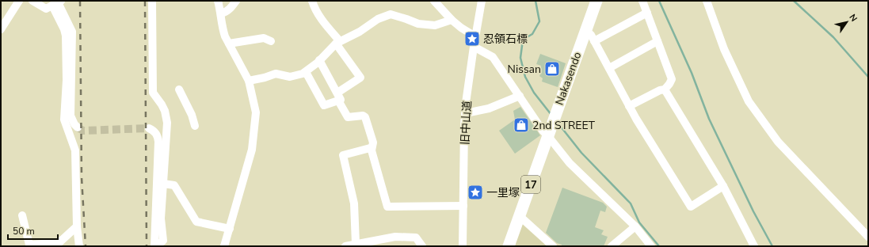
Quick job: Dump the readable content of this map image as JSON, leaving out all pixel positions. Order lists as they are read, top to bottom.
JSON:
{
  "streets": {
    "highway": ["Nakasendo", "17"],
    "street": ["旧中山道"]
  },
  "places": {
    "place": ["忍領石標", "一里塚"],
    "shop": ["Nissan", "2nd STREET"]
  },
  "scale_bar": "50 m",
  "north": "top right"
}
